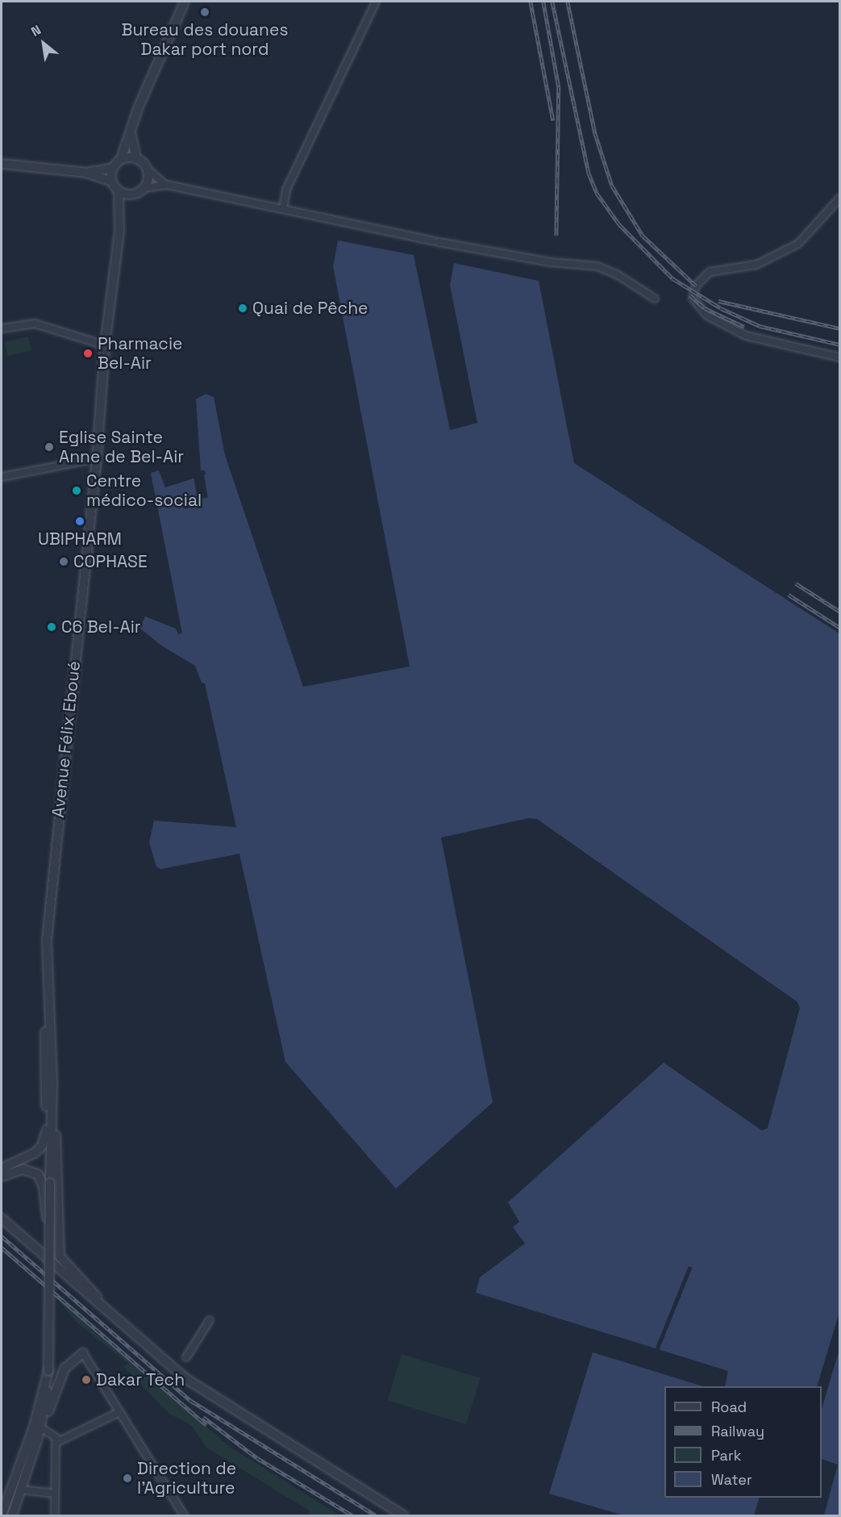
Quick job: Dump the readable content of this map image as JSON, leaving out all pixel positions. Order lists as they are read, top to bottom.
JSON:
{
  "streets": {
    "street": ["Avenue Félix Eboué"]
  },
  "places": [
    "Bureau des douanes Dakar port nord",
    "Quai de Pêche",
    "Pharmacie Bel-Air",
    "Eglise Sainte Anne de Bel-Air",
    "Centre médico-social",
    "UBIPHARM",
    "COPHASE",
    "C6 Bel-Air",
    "Dakar Tech",
    "Direction de l'Agriculture"
  ],
  "legend": [
    "Road",
    "Railway",
    "Park",
    "Water"
  ],
  "north": "top left"
}
